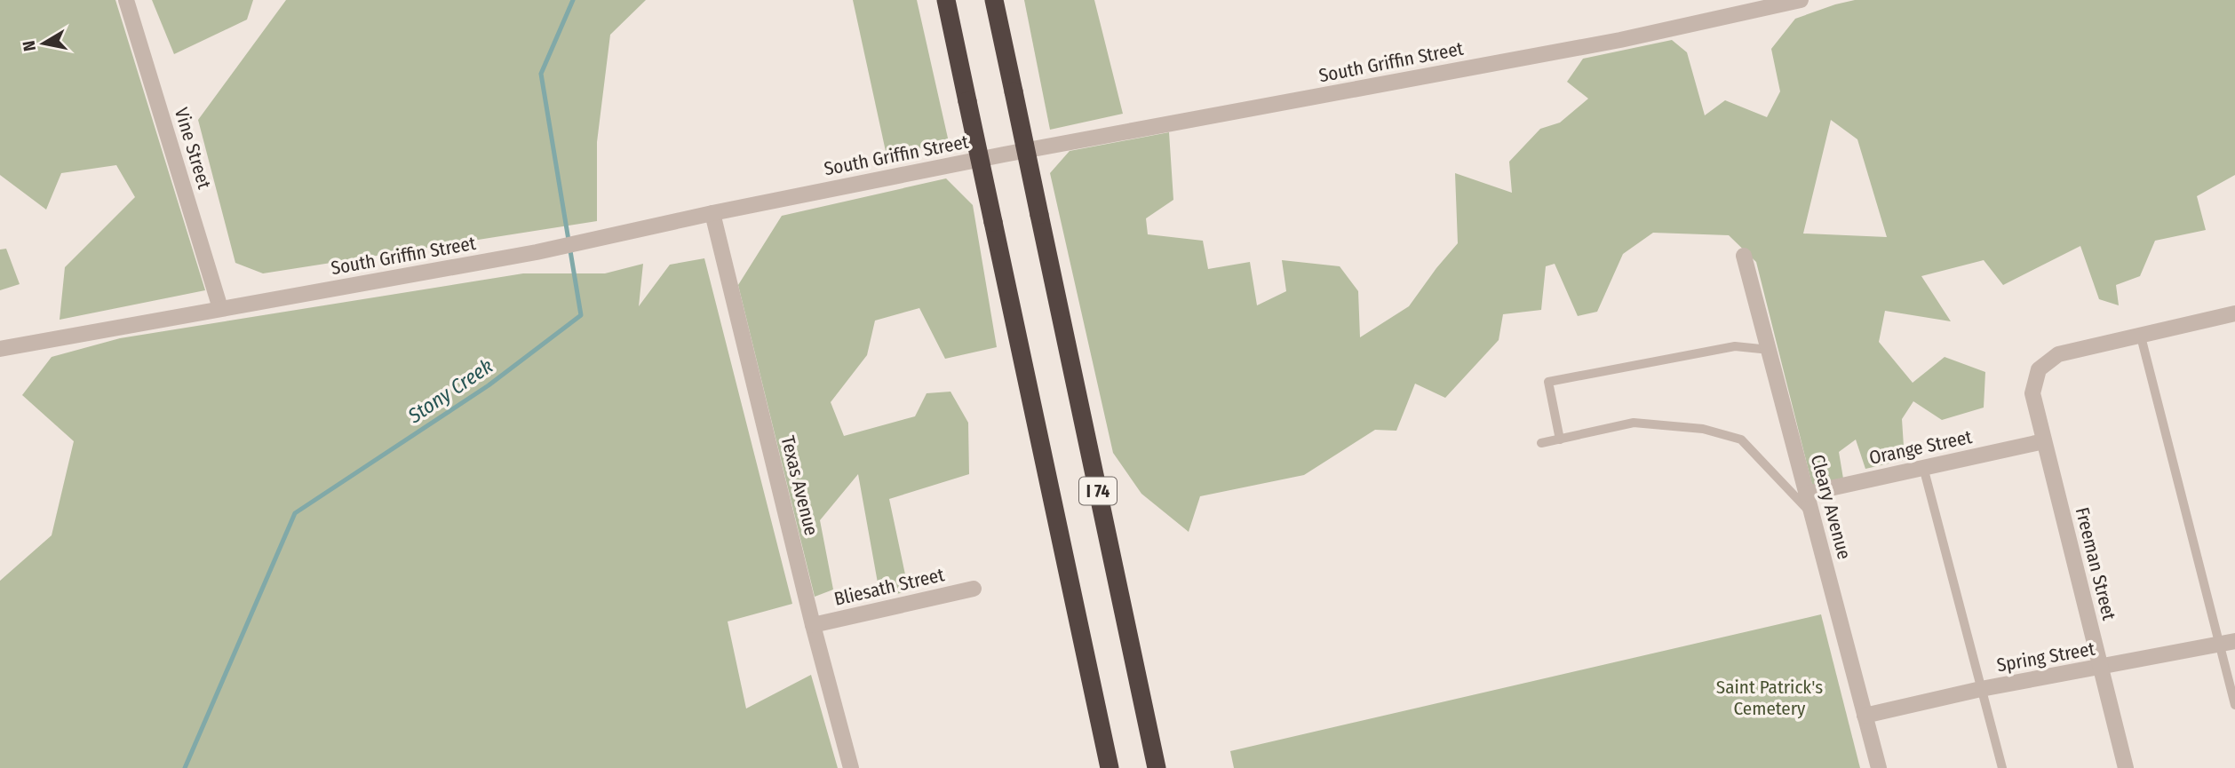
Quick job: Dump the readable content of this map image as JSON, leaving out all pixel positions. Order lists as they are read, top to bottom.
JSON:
{
  "streets": {
    "highway": ["I 74"],
    "street": [
      "South Griffin Street",
      "Vine Street",
      "Orange Street",
      "Texas Avenue",
      "Cleary Avenue",
      "Freeman Street",
      "Bliesath Street",
      "Spring Street"
    ]
  },
  "crossings": [
    ["South Griffin Street", "Vine Street"],
    ["South Griffin Street", "Texas Avenue"],
    ["Orange Street", "Cleary Avenue"],
    ["Orange Street", "Freeman Street"],
    ["Texas Avenue", "Bliesath Street"],
    ["Cleary Avenue", "Spring Street"],
    ["Freeman Street", "Spring Street"]
  ],
  "water": ["Stony Creek"],
  "parks": ["Saint Patrick's Cemetery"],
  "north": "left"
}
